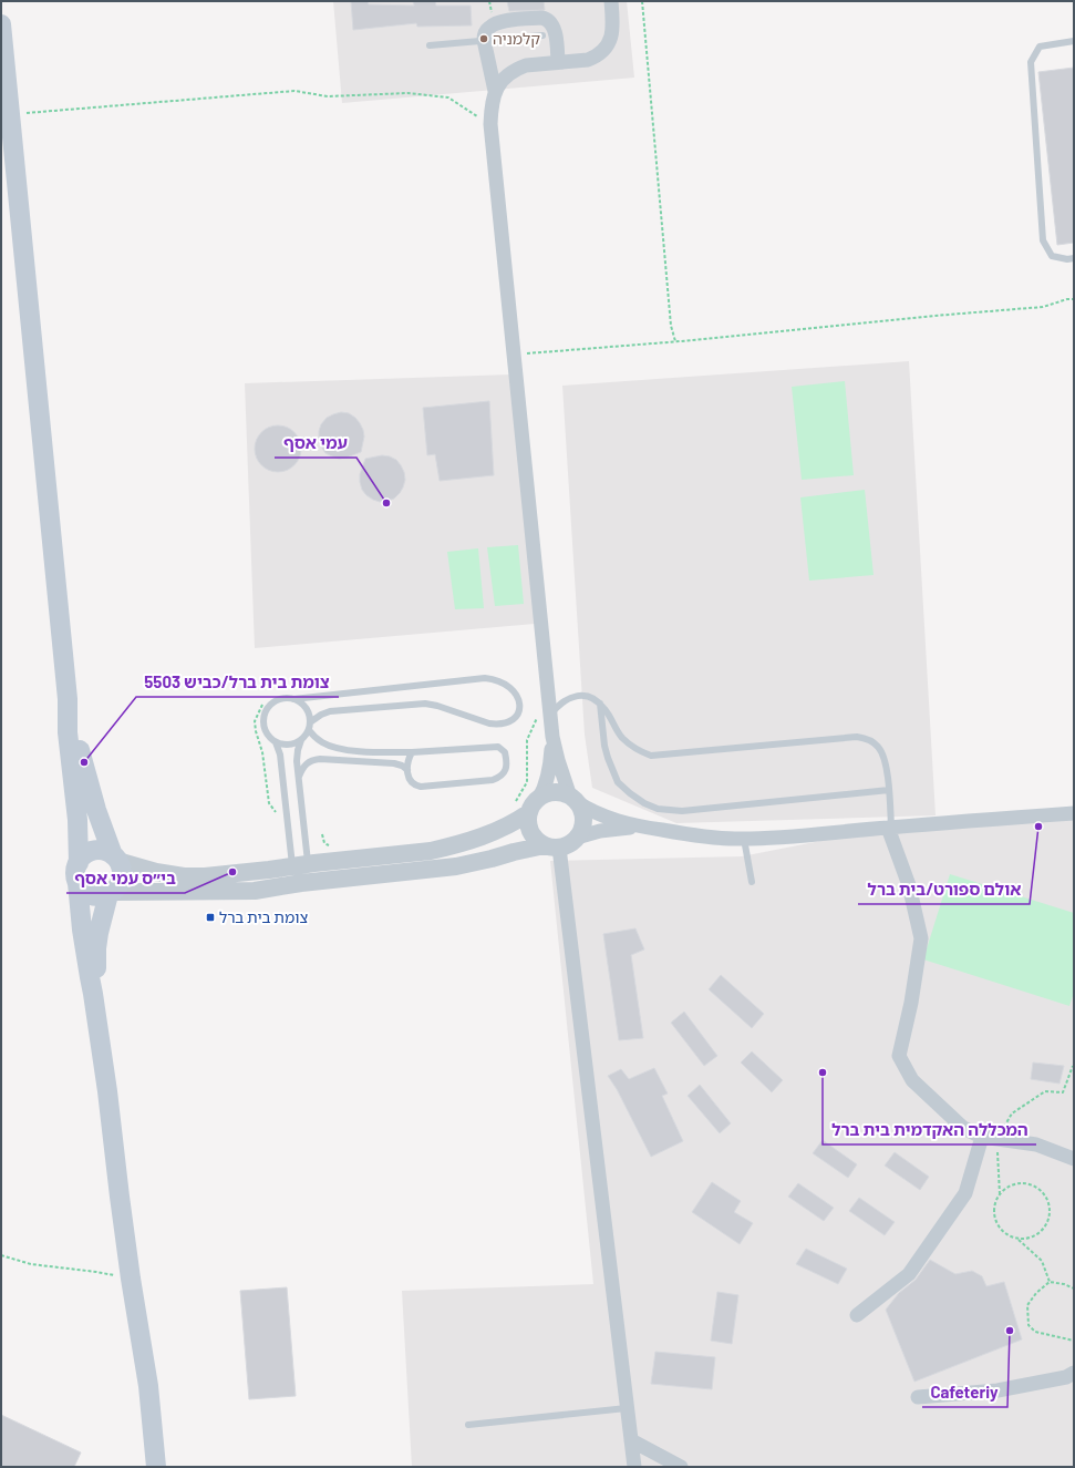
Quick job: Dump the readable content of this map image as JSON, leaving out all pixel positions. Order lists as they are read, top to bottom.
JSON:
{
  "places": {
    "other": [
      "קלמניה",
      "עמי אסף",
      "צומת בית ברל/כביש 5503",
      "אולם ספורט/בית ברל",
      "בי״ס עמי אסף",
      "המכללה האקדמית בית ברל",
      "Cafeteriy"
    ],
    "transit": ["צומת בית ברל"]
  }
}
